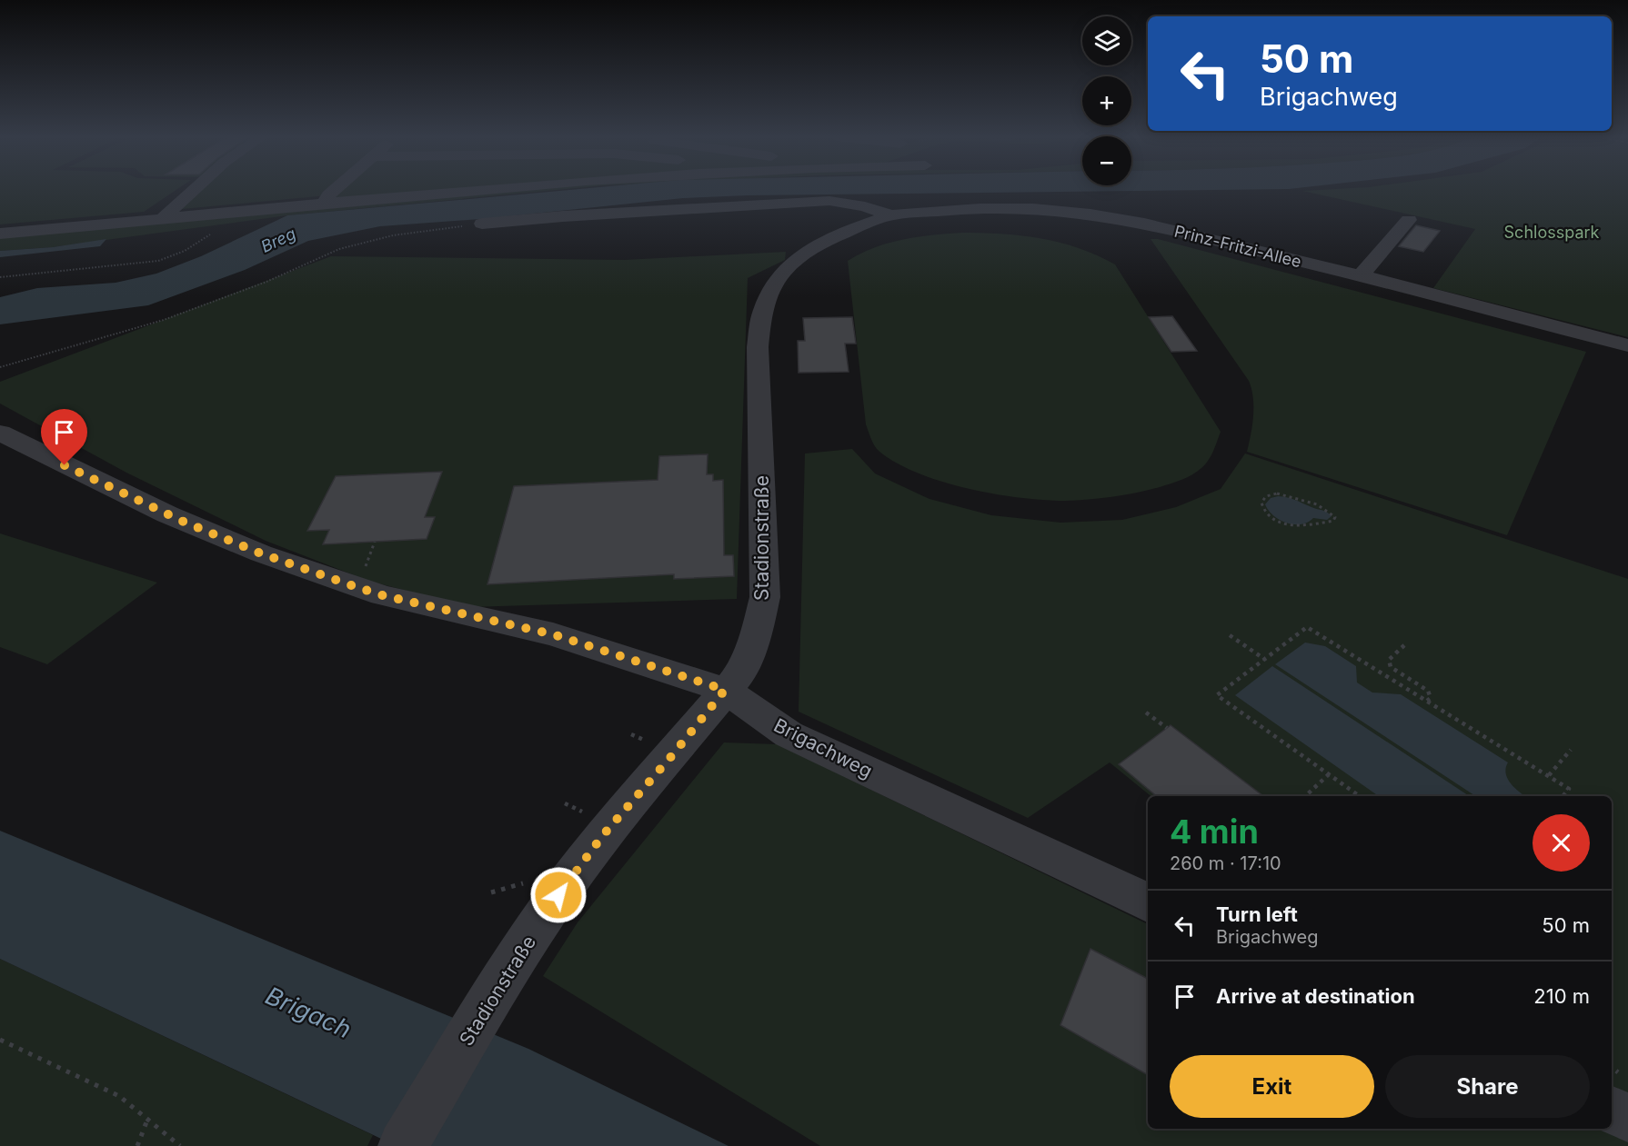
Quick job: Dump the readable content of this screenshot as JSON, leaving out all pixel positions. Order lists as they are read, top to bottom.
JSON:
{
  "streets": {
    "street": ["Prinz-Fritzi-Allee", "Stadionstraße", "Brigachweg"]
  },
  "crossings": [
    ["Prinz-Fritzi-Allee", "Stadionstraße"],
    ["Stadionstraße", "Brigachweg"]
  ],
  "water": ["Breg", "Brigach"],
  "parks": ["Schlosspark"],
  "page": {
    "map_buttons": ["+", "−"],
    "turn": ["50 m", "Brigachweg"],
    "heading": ["4 min", "260 m · 17:10"],
    "list": [
      {
        "name": "Turn left",
        "note": "Brigachweg",
        "value": "50 m"
      },
      {
        "name": "Arrive at destination",
        "value": "210 m"
      }
    ],
    "buttons": ["Exit", "Share"]
  }
}
